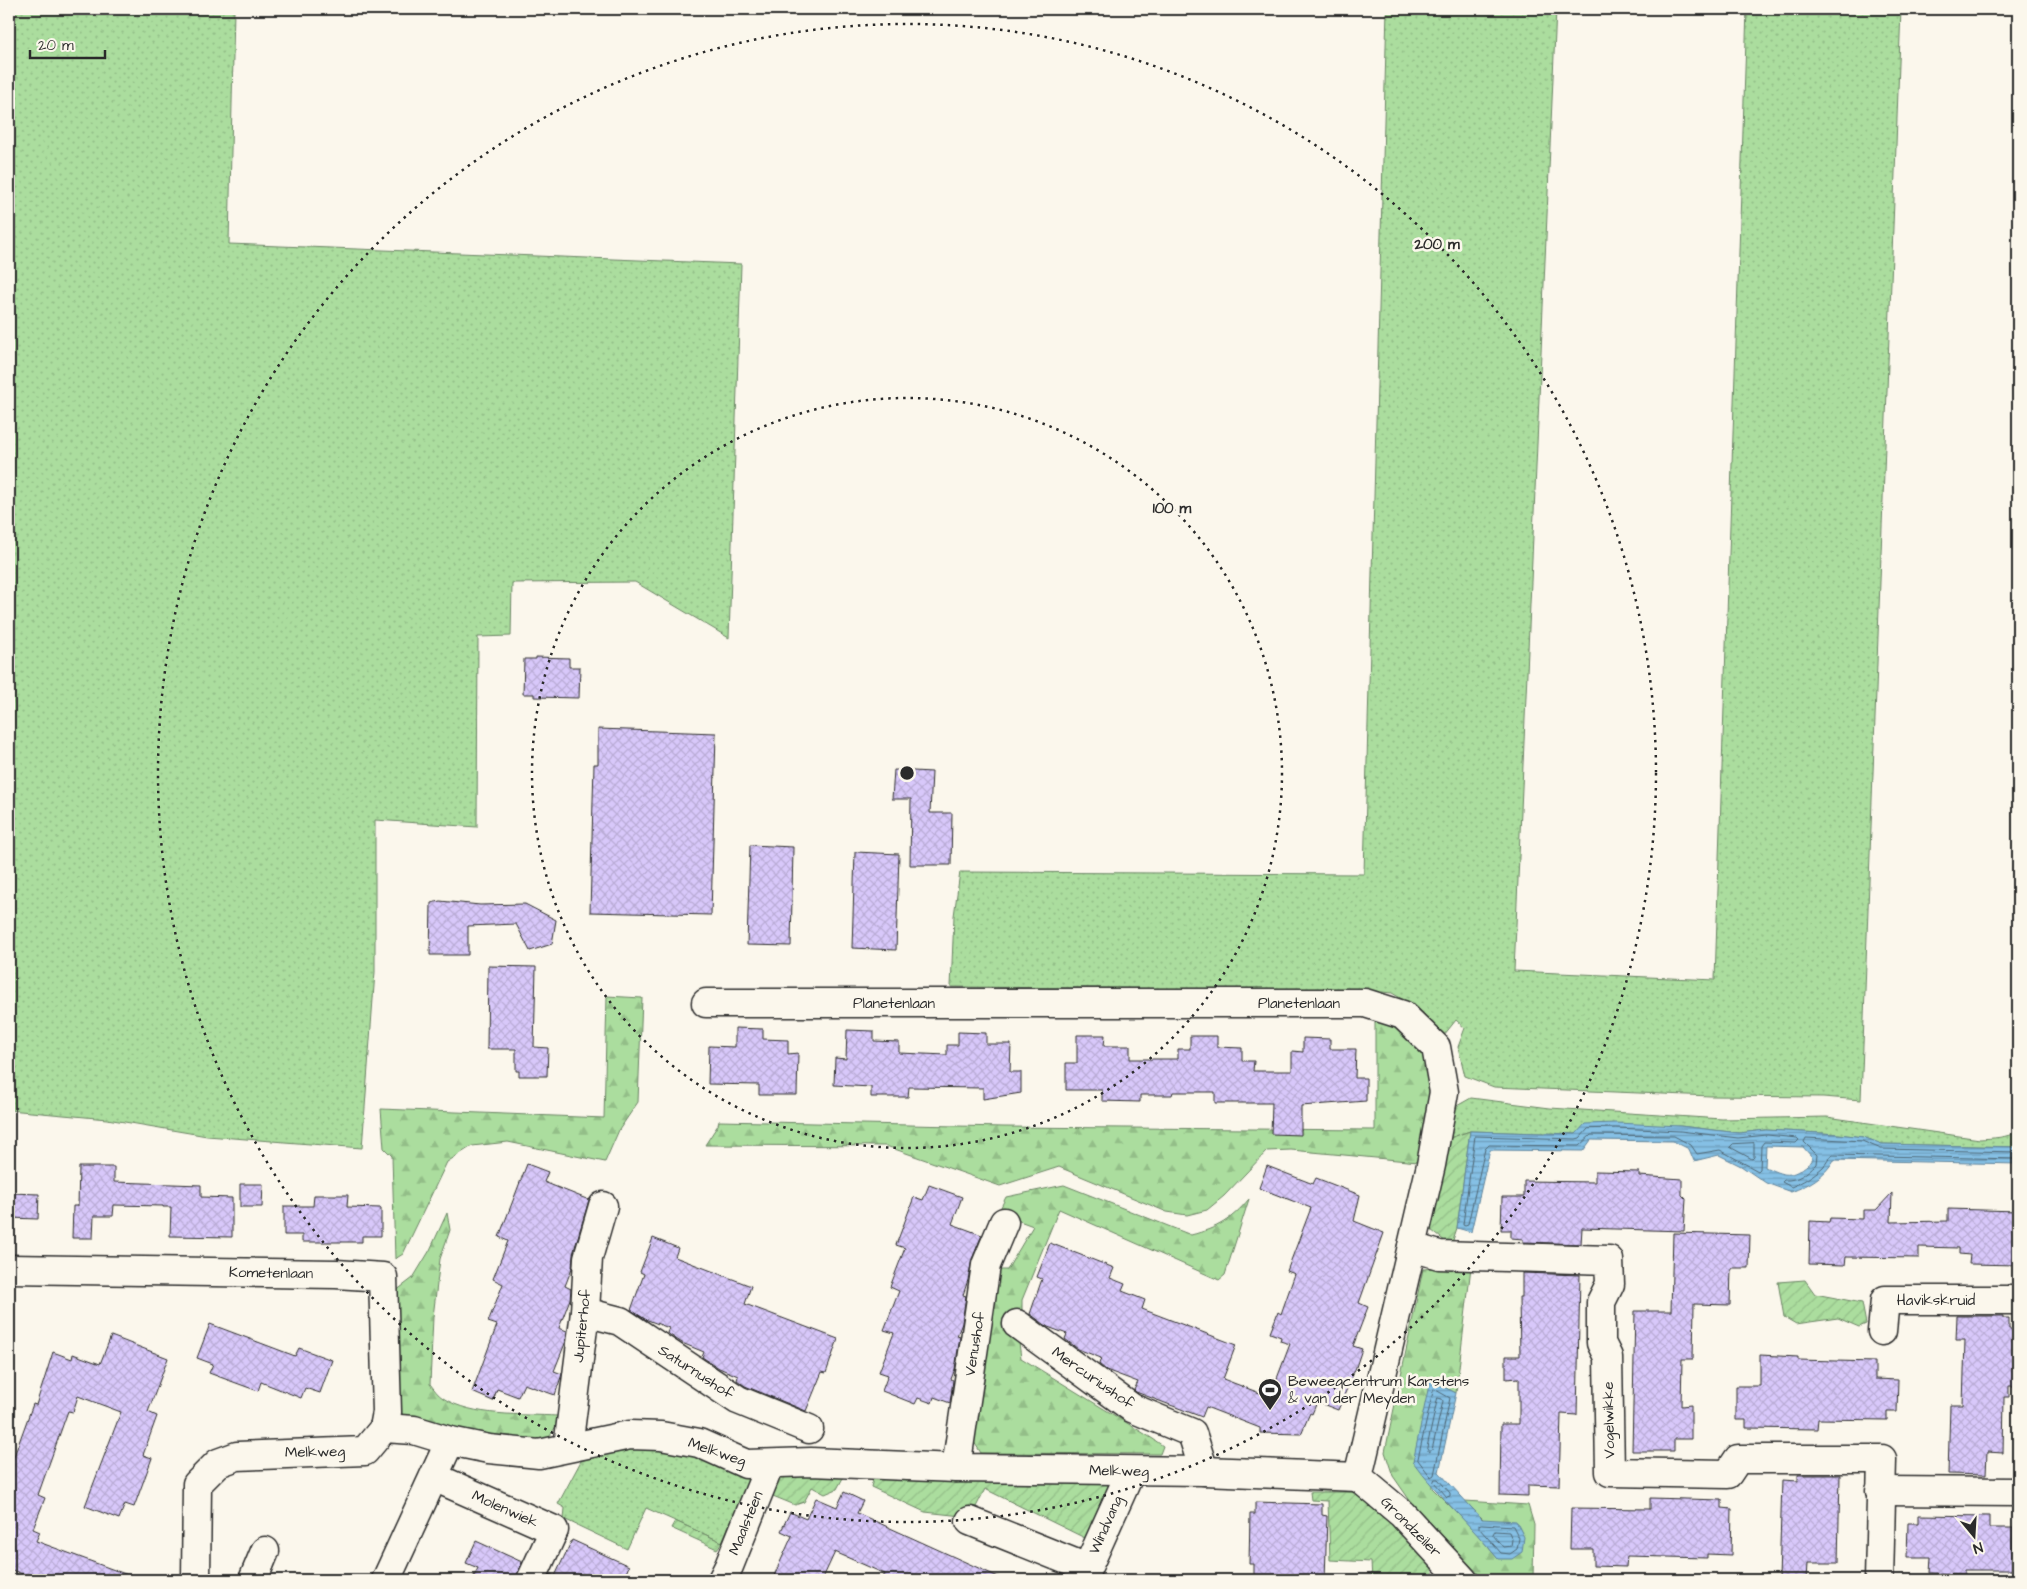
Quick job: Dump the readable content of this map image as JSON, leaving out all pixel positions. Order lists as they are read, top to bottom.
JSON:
{
  "streets": {
    "street": [
      "Planetenlaan",
      "Kometenlaan",
      "Havikskruid",
      "Jupiterhof",
      "Venushof",
      "Saturnushof",
      "Mercuriushof",
      "Vogelwikke",
      "Melkweg",
      "Molenwiek",
      "Maalsteen",
      "Windvang",
      "Grondzeiler"
    ]
  },
  "crossings": [
    ["Planetenlaan", "Vogelwikke"],
    ["Planetenlaan", "Melkweg"],
    ["Planetenlaan", "Grondzeiler"],
    ["Kometenlaan", "Melkweg"],
    ["Jupiterhof", "Saturnushof"],
    ["Jupiterhof", "Melkweg"],
    ["Venushof", "Melkweg"],
    ["Mercuriushof", "Melkweg"],
    ["Melkweg", "Maalsteen"],
    ["Melkweg", "Windvang"],
    ["Melkweg", "Grondzeiler"]
  ],
  "places": {
    "sports": ["Beweegcentrum Karstens & van der Meyden"]
  },
  "scale_bar": "20 m",
  "north": "bottom",
  "rings": ["200 m", "100 m"]
}
